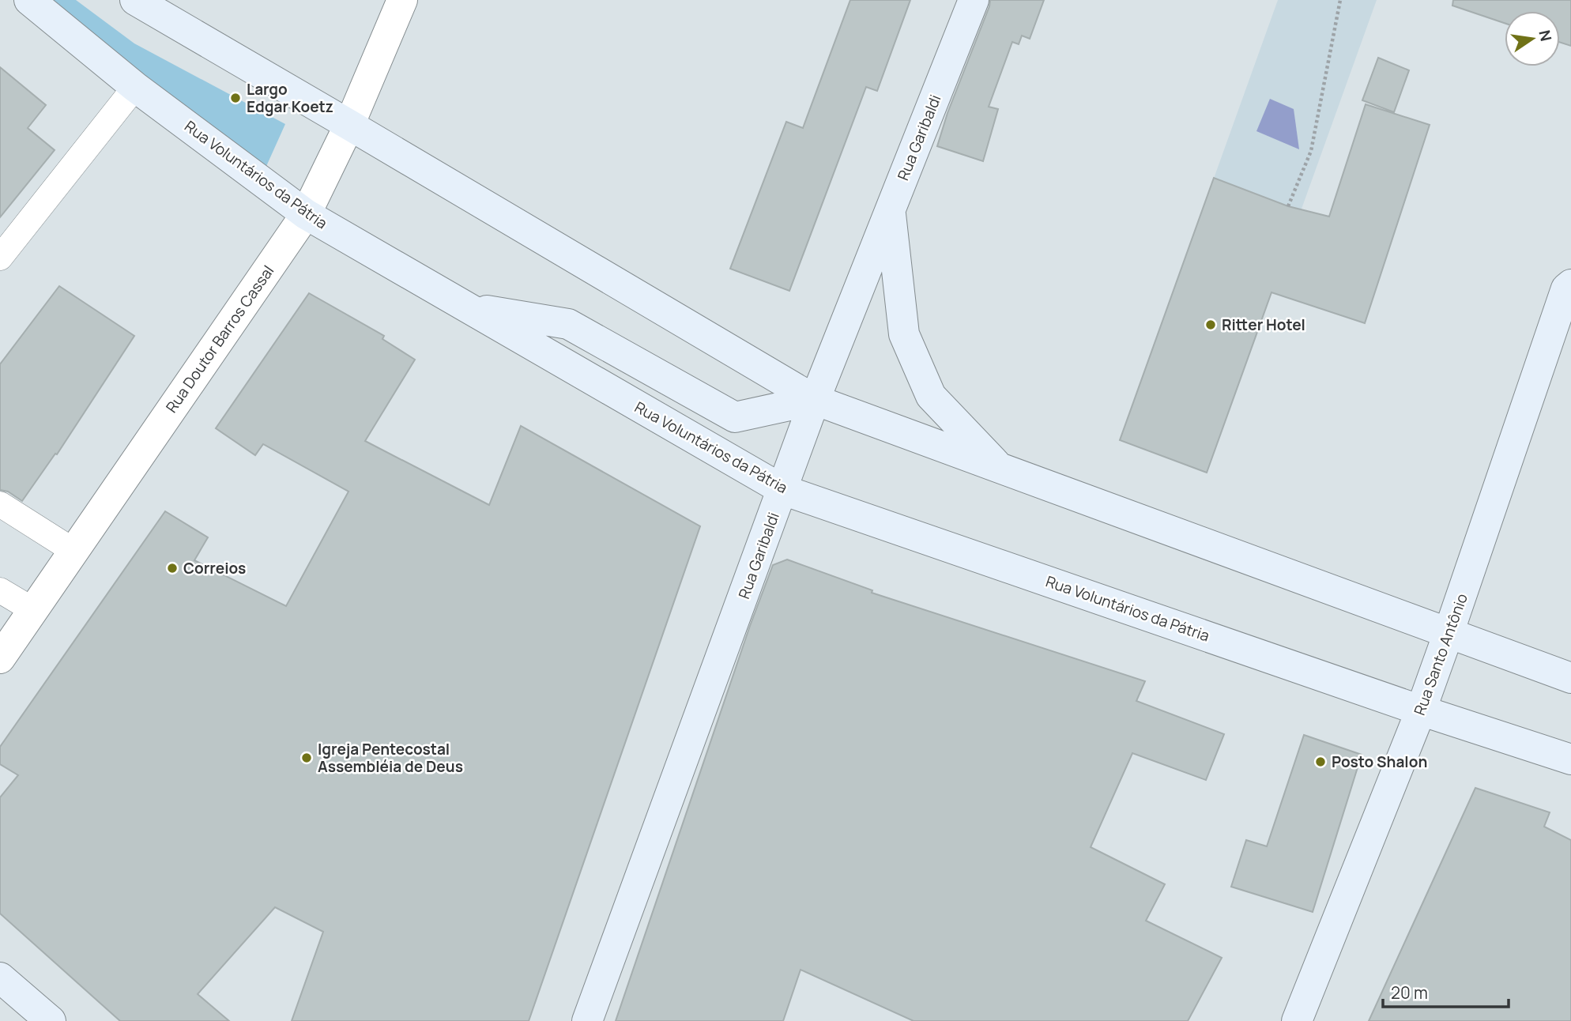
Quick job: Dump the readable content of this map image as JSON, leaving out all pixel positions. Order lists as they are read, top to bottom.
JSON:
{
  "streets": {
    "main road": ["Rua Garibaldi", "Rua Voluntários da Pátria", "Rua Santo Antônio"],
    "street": ["Rua Doutor Barros Cassal"]
  },
  "crossings": [
    ["Rua Garibaldi", "Rua Voluntários da Pátria"],
    ["Rua Voluntários da Pátria", "Rua Doutor Barros Cassal"],
    ["Rua Voluntários da Pátria", "Rua Santo Antônio"]
  ],
  "places": [
    "Largo Edgar Koetz",
    "Ritter Hotel",
    "Correios",
    "Igreja Pentecostal Assembléia de Deus",
    "Posto Shalon"
  ],
  "scale_bar": "20 m",
  "north": "right"
}
